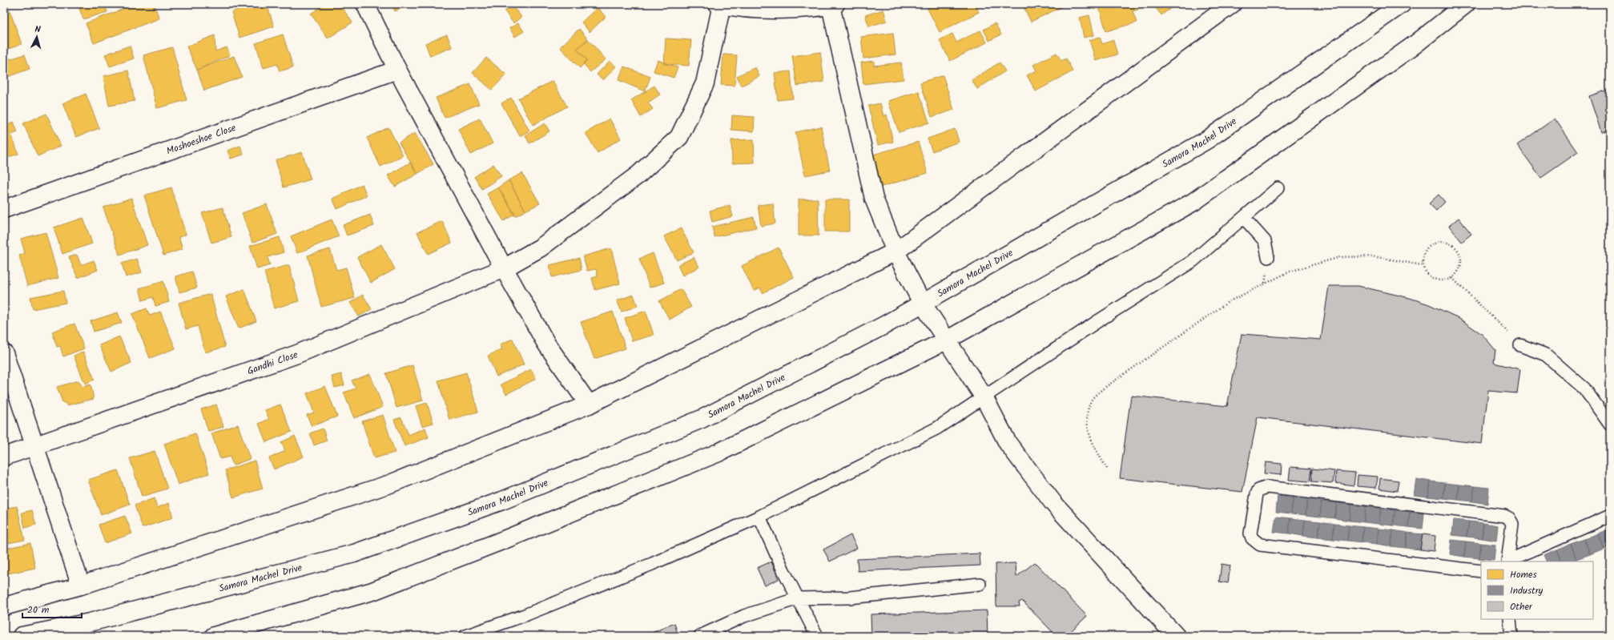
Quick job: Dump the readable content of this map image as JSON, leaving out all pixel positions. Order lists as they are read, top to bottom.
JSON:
{
  "streets": {
    "street": ["Moshoeshoe Close", "Samora Machel Drive", "Gandhi Close"]
  },
  "legend": ["Homes", "Industry", "Other"],
  "scale_bar": "20 m",
  "north": "top"
}
